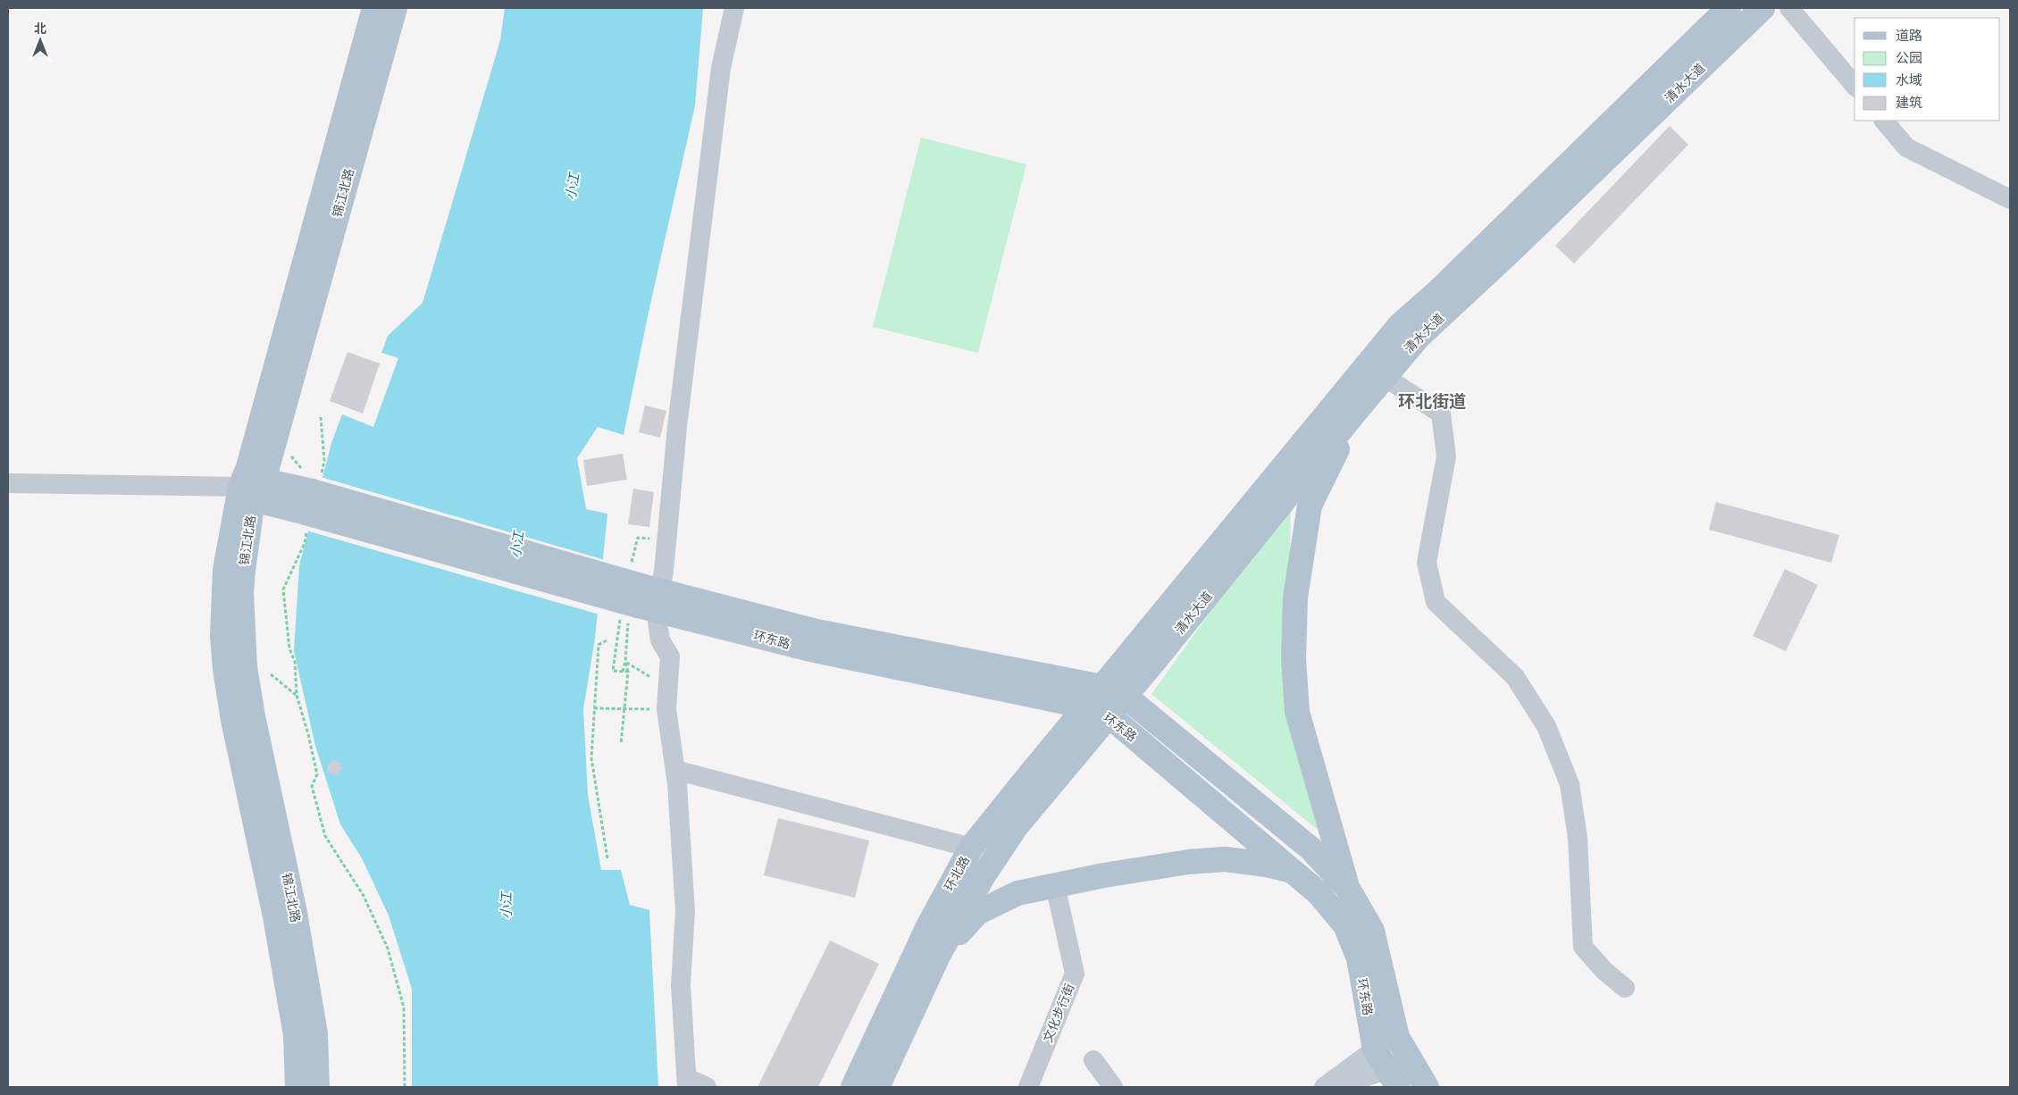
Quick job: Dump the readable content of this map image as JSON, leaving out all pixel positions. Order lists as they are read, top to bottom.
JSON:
{
  "streets": {
    "main road": [
      "清水大道",
      "锦江北路",
      "环东路",
      "环北路"
    ],
    "street": ["文化步行街"]
  },
  "crossings": [
    ["清水大道", "环东路"],
    ["清水大道", "环北路"],
    ["环东路", "环北路"]
  ],
  "districts": ["环北街道"],
  "water": ["小江"],
  "legend": [
    "道路",
    "公园",
    "水域",
    "建筑"
  ],
  "north": "top"
}
